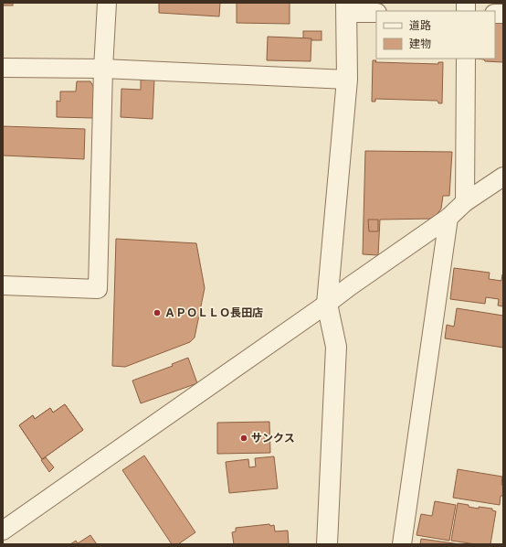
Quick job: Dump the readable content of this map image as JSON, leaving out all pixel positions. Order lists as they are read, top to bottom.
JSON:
{
  "places": ["ＡＰＯＬＬＯ長田店", "サンクス"],
  "legend": ["道路", "建物"]
}
